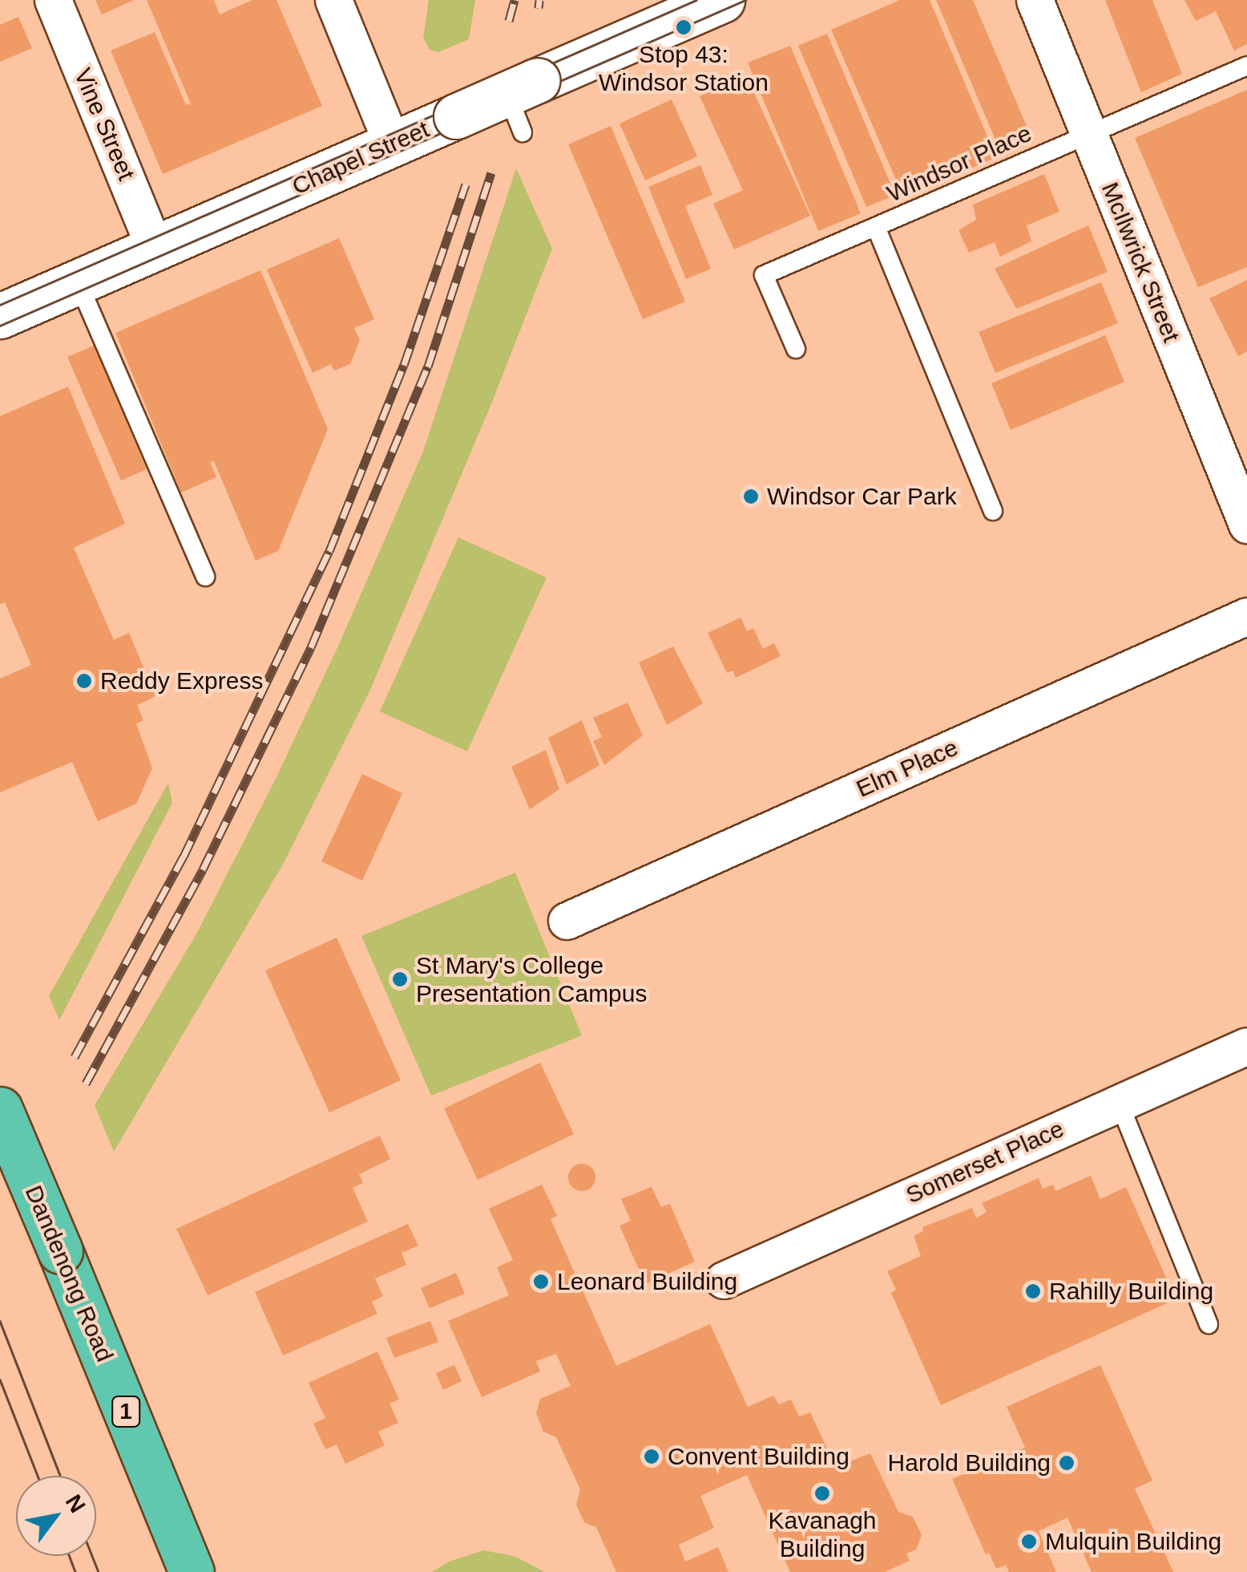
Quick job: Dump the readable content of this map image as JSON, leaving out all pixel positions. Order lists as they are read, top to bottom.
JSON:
{
  "streets": {
    "highway": ["Dandenong Road", "1"],
    "street": [
      "Vine Street",
      "Chapel Street",
      "McIlwrick Street",
      "Elm Place",
      "Somerset Place"
    ],
    "lane": ["Windsor Place"]
  },
  "crossings": [
    ["Vine Street", "Chapel Street"],
    ["Windsor Place", "McIlwrick Street"]
  ],
  "places": [
    "Stop 43: Windsor Station",
    "Windsor Car Park",
    "Reddy Express",
    "St Mary's College Presentation Campus",
    "Leonard Building",
    "Rahilly Building",
    "Convent Building",
    "Harold Building",
    "Kavanagh Building",
    "Mulquin Building"
  ],
  "north": "top right"
}
